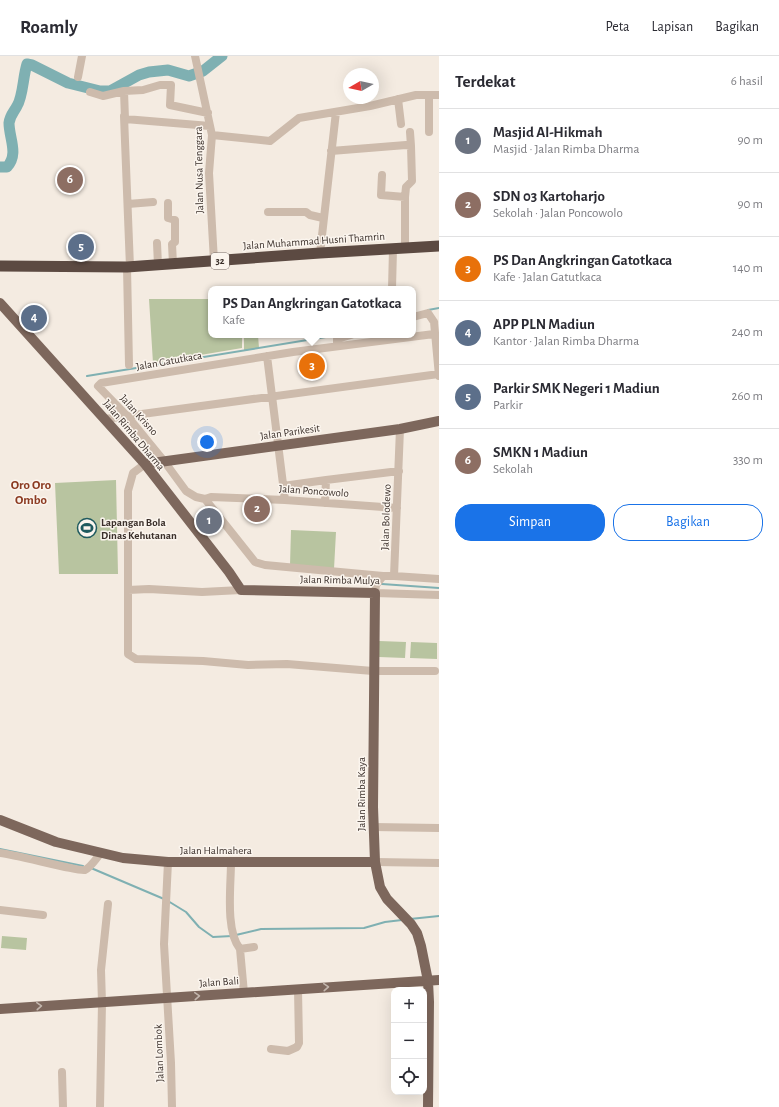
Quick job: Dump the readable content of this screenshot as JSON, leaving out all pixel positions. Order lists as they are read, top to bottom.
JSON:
{
  "streets": {
    "highway": ["Jalan Muhammad Husni Thamrin", "32"],
    "main road": [
      "Jalan Parikesit",
      "Jalan Rimba Dharma",
      "Jalan Rimba Mulya",
      "Jalan Rimba Kaya",
      "Jalan Halmahera",
      "Jalan Bali"
    ],
    "street": [
      "Jalan Nusa Tenggara",
      "Jalan Gatutkaca",
      "Jalan Krisno",
      "Jalan Poncowolo",
      "Jalan Bolodewo",
      "Jalan Lombok"
    ]
  },
  "crossings": [
    ["Jalan Nusa Tenggara", "Jalan Muhammad Husni Thamrin"],
    ["Jalan Gatutkaca", "Jalan Krisno"],
    ["Jalan Krisno", "Jalan Parikesit"],
    ["Jalan Krisno", "Jalan Poncowolo"],
    ["Jalan Parikesit", "Jalan Rimba Dharma"],
    ["Jalan Parikesit", "Jalan Bolodewo"],
    ["Jalan Rimba Dharma", "Jalan Rimba Mulya"],
    ["Jalan Poncowolo", "Jalan Bolodewo"],
    ["Jalan Rimba Mulya", "Jalan Rimba Kaya"],
    ["Jalan Rimba Kaya", "Jalan Halmahera"],
    ["Jalan Rimba Kaya", "Jalan Bali"],
    ["Jalan Halmahera", "Jalan Lombok"],
    ["Jalan Bali", "Jalan Lombok"]
  ],
  "one_way": ["Jalan Bali"],
  "districts": ["Oro Oro Ombo"],
  "places": {
    "sports": ["Lapangan Bola Dinas Kehutanan"]
  },
  "north": "left",
  "page": {
    "header": "Roamly",
    "nav": ["Peta", "Lapisan", "Bagikan"],
    "heading": ["Terdekat", "6 hasil"],
    "list": [
      {
        "mark": "1",
        "name": "Masjid Al-Hikmah",
        "note": "Masjid · Jalan Rimba Dharma",
        "value": "90 m"
      },
      {
        "mark": "2",
        "name": "SDN 03 Kartoharjo",
        "note": "Sekolah · Jalan Poncowolo",
        "value": "90 m"
      },
      {
        "mark": "3",
        "name": "PS Dan Angkringan Gatotkaca",
        "note": "Kafe · Jalan Gatutkaca",
        "value": "140 m"
      },
      {
        "mark": "4",
        "name": "APP PLN Madiun",
        "note": "Kantor · Jalan Rimba Dharma",
        "value": "240 m"
      },
      {
        "mark": "5",
        "name": "Parkir SMK Negeri 1 Madiun",
        "note": "Parkir",
        "value": "260 m"
      },
      {
        "mark": "6",
        "name": "SMKN 1 Madiun",
        "note": "Sekolah",
        "value": "330 m"
      }
    ],
    "pins": [
      "6",
      "5",
      "4",
      "3",
      "2",
      "1"
    ],
    "popup": ["PS Dan Angkringan Gatotkaca", "Kafe"],
    "buttons": ["Simpan", "Bagikan"],
    "map_buttons": ["+", "−"]
  }
}
